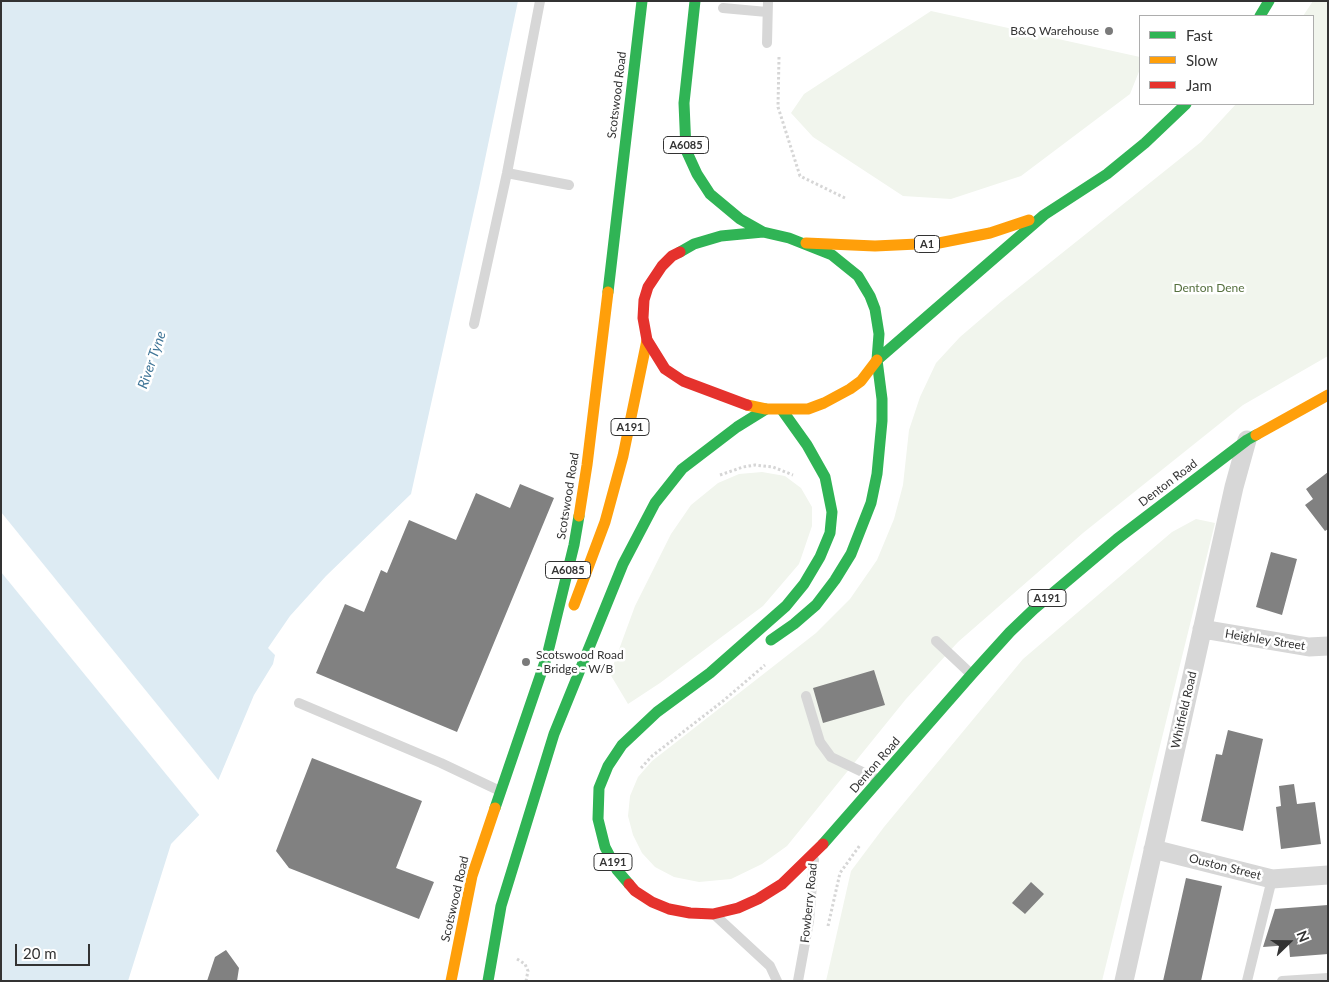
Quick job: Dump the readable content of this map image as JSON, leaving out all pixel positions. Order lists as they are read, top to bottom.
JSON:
{
  "streets": {
    "main road": [
      "Scotswood Road",
      "A6085",
      "A1",
      "A191",
      "Denton Road"
    ],
    "street": ["Heighley Street", "Whitfield Road", "Ouston Street"],
    "lane": ["Fowberry Road"]
  },
  "crossings": [
    ["Scotswood Road", "A191"],
    ["A1", "A191"],
    ["A191", "Denton Road"],
    ["Denton Road", "Whitfield Road"],
    ["Denton Road", "Fowberry Road"],
    ["Heighley Street", "Whitfield Road"],
    ["Whitfield Road", "Ouston Street"]
  ],
  "water": ["River Tyne"],
  "parks": ["Denton Dene"],
  "places": ["B&Q Warehouse", "Scotswood Road - Bridge - W/B"],
  "legend": ["Fast", "Slow", "Jam"],
  "scale_bar": "20 m",
  "north": "right"
}
